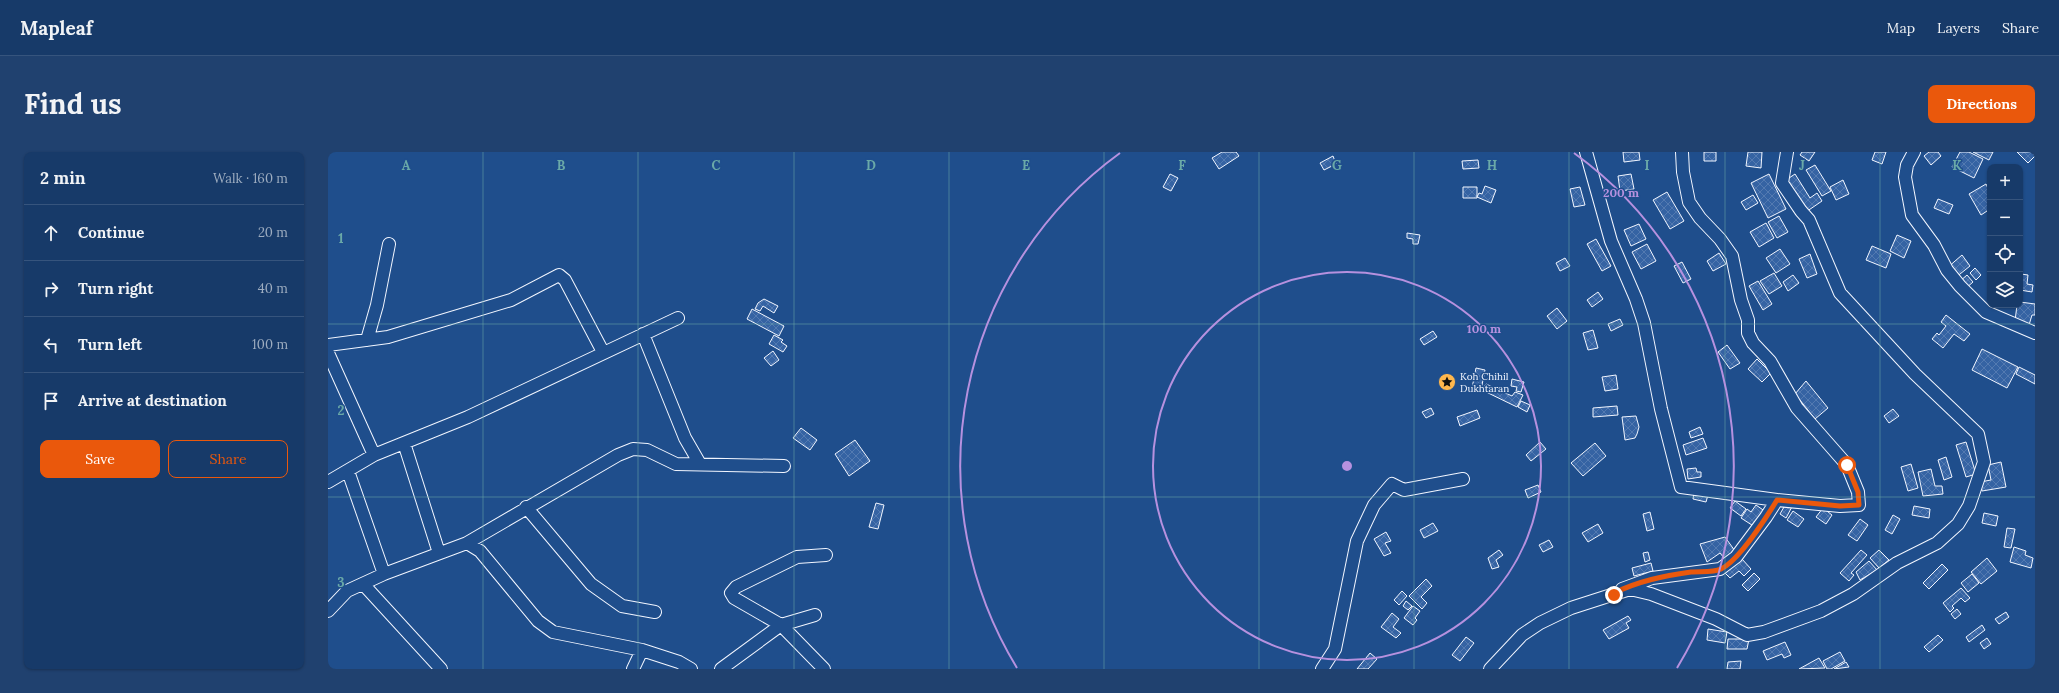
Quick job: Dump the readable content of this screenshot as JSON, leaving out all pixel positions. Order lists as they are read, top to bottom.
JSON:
{
  "places": {
    "place": ["Koh Chihil Dukhtaran"]
  },
  "page": {
    "header": "Mapleaf",
    "nav": ["Map", "Layers", "Share"],
    "buttons": [
      "Directions",
      ["Save", "Share"]
    ],
    "title": "Find us",
    "heading": ["2 min", "Walk · 160 m"],
    "map_buttons": ["+", "−"],
    "list": [
      ["Continue", "20 m"],
      ["Turn right", "40 m"],
      ["Turn left", "100 m"],
      "Arrive at destination"
    ]
  },
  "grid": {
    "columns": [
      "A",
      "B",
      "C",
      "D",
      "E",
      "F",
      "G",
      "H",
      "I",
      "J",
      "K"
    ],
    "rows": ["1", "2", "3"]
  },
  "rings": ["200 m", "100 m"]
}
